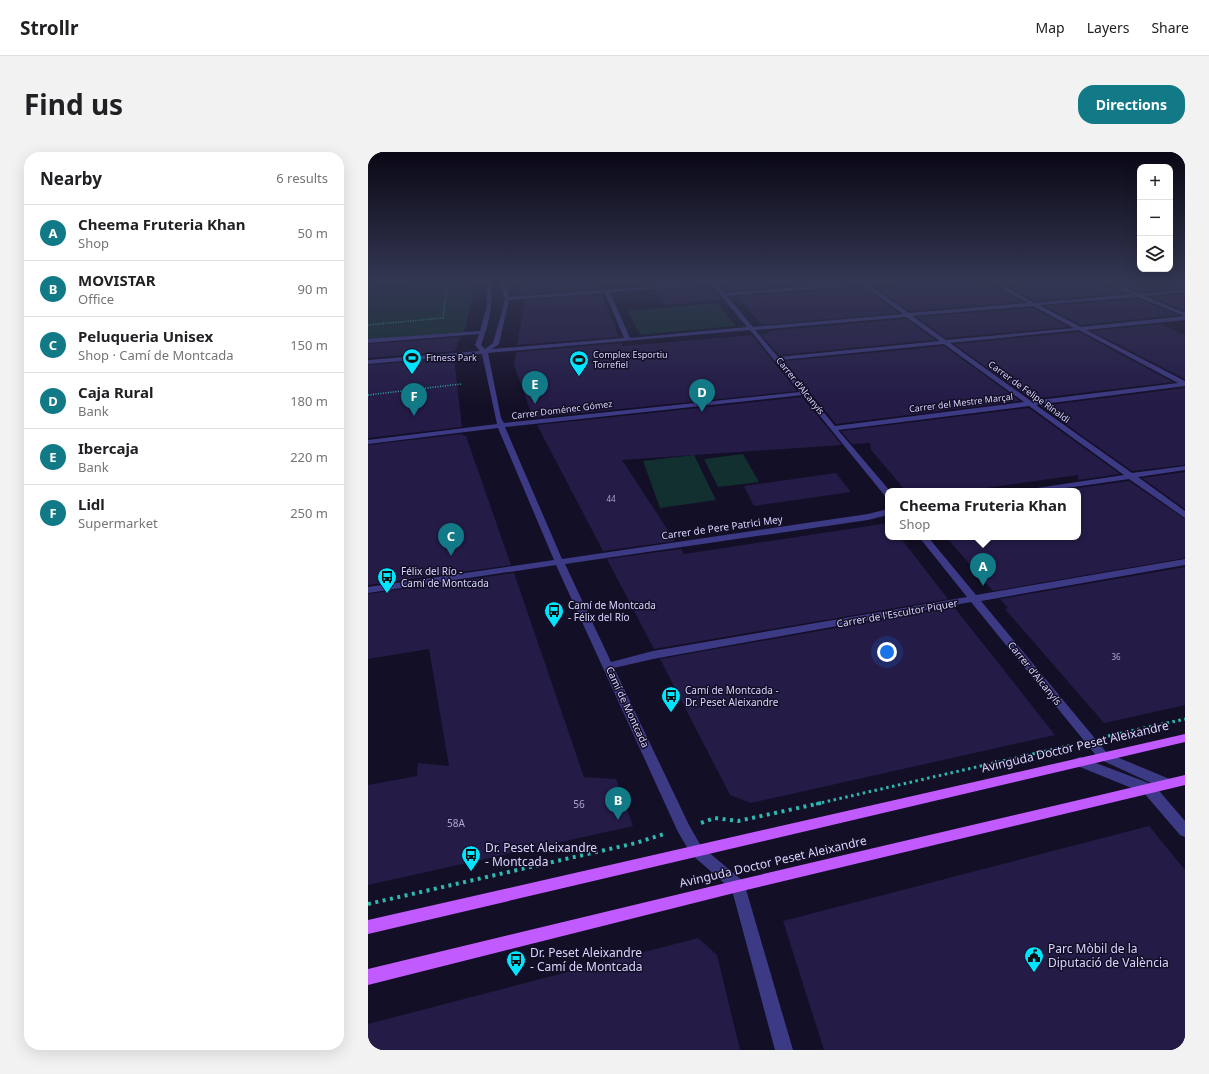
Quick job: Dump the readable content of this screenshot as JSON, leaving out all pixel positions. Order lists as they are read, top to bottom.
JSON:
{
  "streets": {
    "main road": ["Avinguda Doctor Peset Aleixandre"],
    "street": [
      "Carrer d'Alcanyís",
      "Carrer de Felipe Rinaldi",
      "Carrer del Mestre Marçal",
      "Carrer Doménec Gómez",
      "Carrer de Pere Patrici Mey",
      "Carrer de l'Escultor Piquer",
      "Camí de Montcada"
    ]
  },
  "crossings": [
    ["Carrer d'Alcanyís", "Carrer del Mestre Marçal"],
    ["Carrer d'Alcanyís", "Carrer Doménec Gómez"],
    ["Carrer d'Alcanyís", "Carrer de l'Escultor Piquer"],
    ["Carrer d'Alcanyís", "Avinguda Doctor Peset Aleixandre"],
    ["Carrer de Felipe Rinaldi", "Carrer del Mestre Marçal"],
    ["Carrer Doménec Gómez", "Camí de Montcada"],
    ["Carrer de Pere Patrici Mey", "Camí de Montcada"],
    ["Carrer de l'Escultor Piquer", "Camí de Montcada"],
    ["Camí de Montcada", "Avinguda Doctor Peset Aleixandre"]
  ],
  "places": {
    "sports": ["Fitness Park", "Complex Esportiu Torrefiel"],
    "bus stop": [
      "Félix del Río - Camí de Montcada",
      "Camí de Montcada - Félix del Río",
      "Camí de Montcada - Dr. Peset Aleixandre",
      "Dr. Peset Aleixandre - Montcada",
      "Dr. Peset Aleixandre - Camí de Montcada"
    ],
    "public building": ["Parc Mòbil de la Diputació de València"]
  },
  "house_numbers": [
    "44",
    "36",
    "56",
    "58A"
  ],
  "page": {
    "header": "Strollr",
    "nav": ["Map", "Layers", "Share"],
    "title": "Find us",
    "buttons": "Directions",
    "heading": ["Nearby", "6 results"],
    "map_buttons": ["+", "−"],
    "list": [
      {
        "mark": "A",
        "name": "Cheema Fruteria Khan",
        "note": "Shop",
        "value": "50 m"
      },
      {
        "mark": "B",
        "name": "MOVISTAR",
        "note": "Office",
        "value": "90 m"
      },
      {
        "mark": "C",
        "name": "Peluqueria Unisex",
        "note": "Shop · Camí de Montcada",
        "value": "150 m"
      },
      {
        "mark": "D",
        "name": "Caja Rural",
        "note": "Bank",
        "value": "180 m"
      },
      {
        "mark": "E",
        "name": "Ibercaja",
        "note": "Bank",
        "value": "220 m"
      },
      {
        "mark": "F",
        "name": "Lidl",
        "note": "Supermarket",
        "value": "250 m"
      }
    ],
    "pins": [
      "E",
      "D",
      "F",
      "C",
      "A",
      "B"
    ],
    "popup": ["Cheema Fruteria Khan", "Shop"]
  }
}
